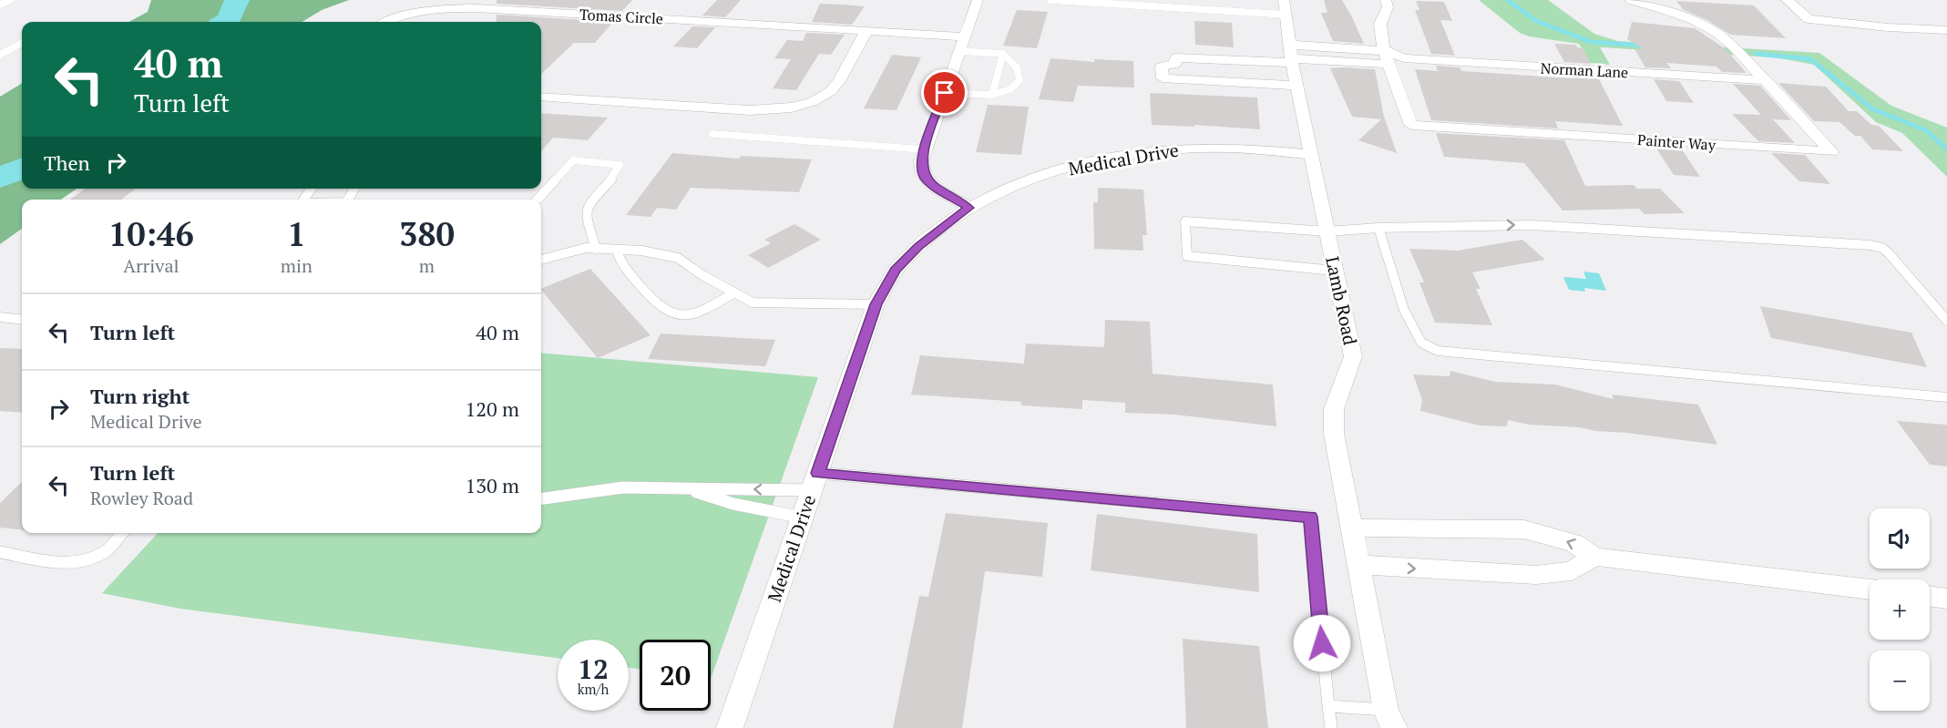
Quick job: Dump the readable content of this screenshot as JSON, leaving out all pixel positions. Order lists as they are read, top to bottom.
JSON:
{
  "streets": {
    "street": [
      "Tomas Circle",
      "Norman Lane",
      "Painter Way",
      "Medical Drive",
      "Lamb Road"
    ]
  },
  "crossings": [
    ["Norman Lane", "Painter Way"],
    ["Norman Lane", "Lamb Road"],
    ["Medical Drive", "Lamb Road"]
  ],
  "page": {
    "turn": ["40 m", "Turn left"],
    "then": "Then",
    "eta": [
      "10:46",
      "Arrival",
      "1",
      "min",
      "380",
      "m"
    ],
    "list": [
      {
        "name": "Turn left",
        "value": "40 m"
      },
      {
        "name": "Turn right",
        "note": "Medical Drive",
        "value": "120 m"
      },
      {
        "name": "Turn left",
        "note": "Rowley Road",
        "value": "130 m"
      }
    ],
    "map_buttons": ["+", "−"],
    "speed": "12 km/h",
    "limit": "20"
  }
}
